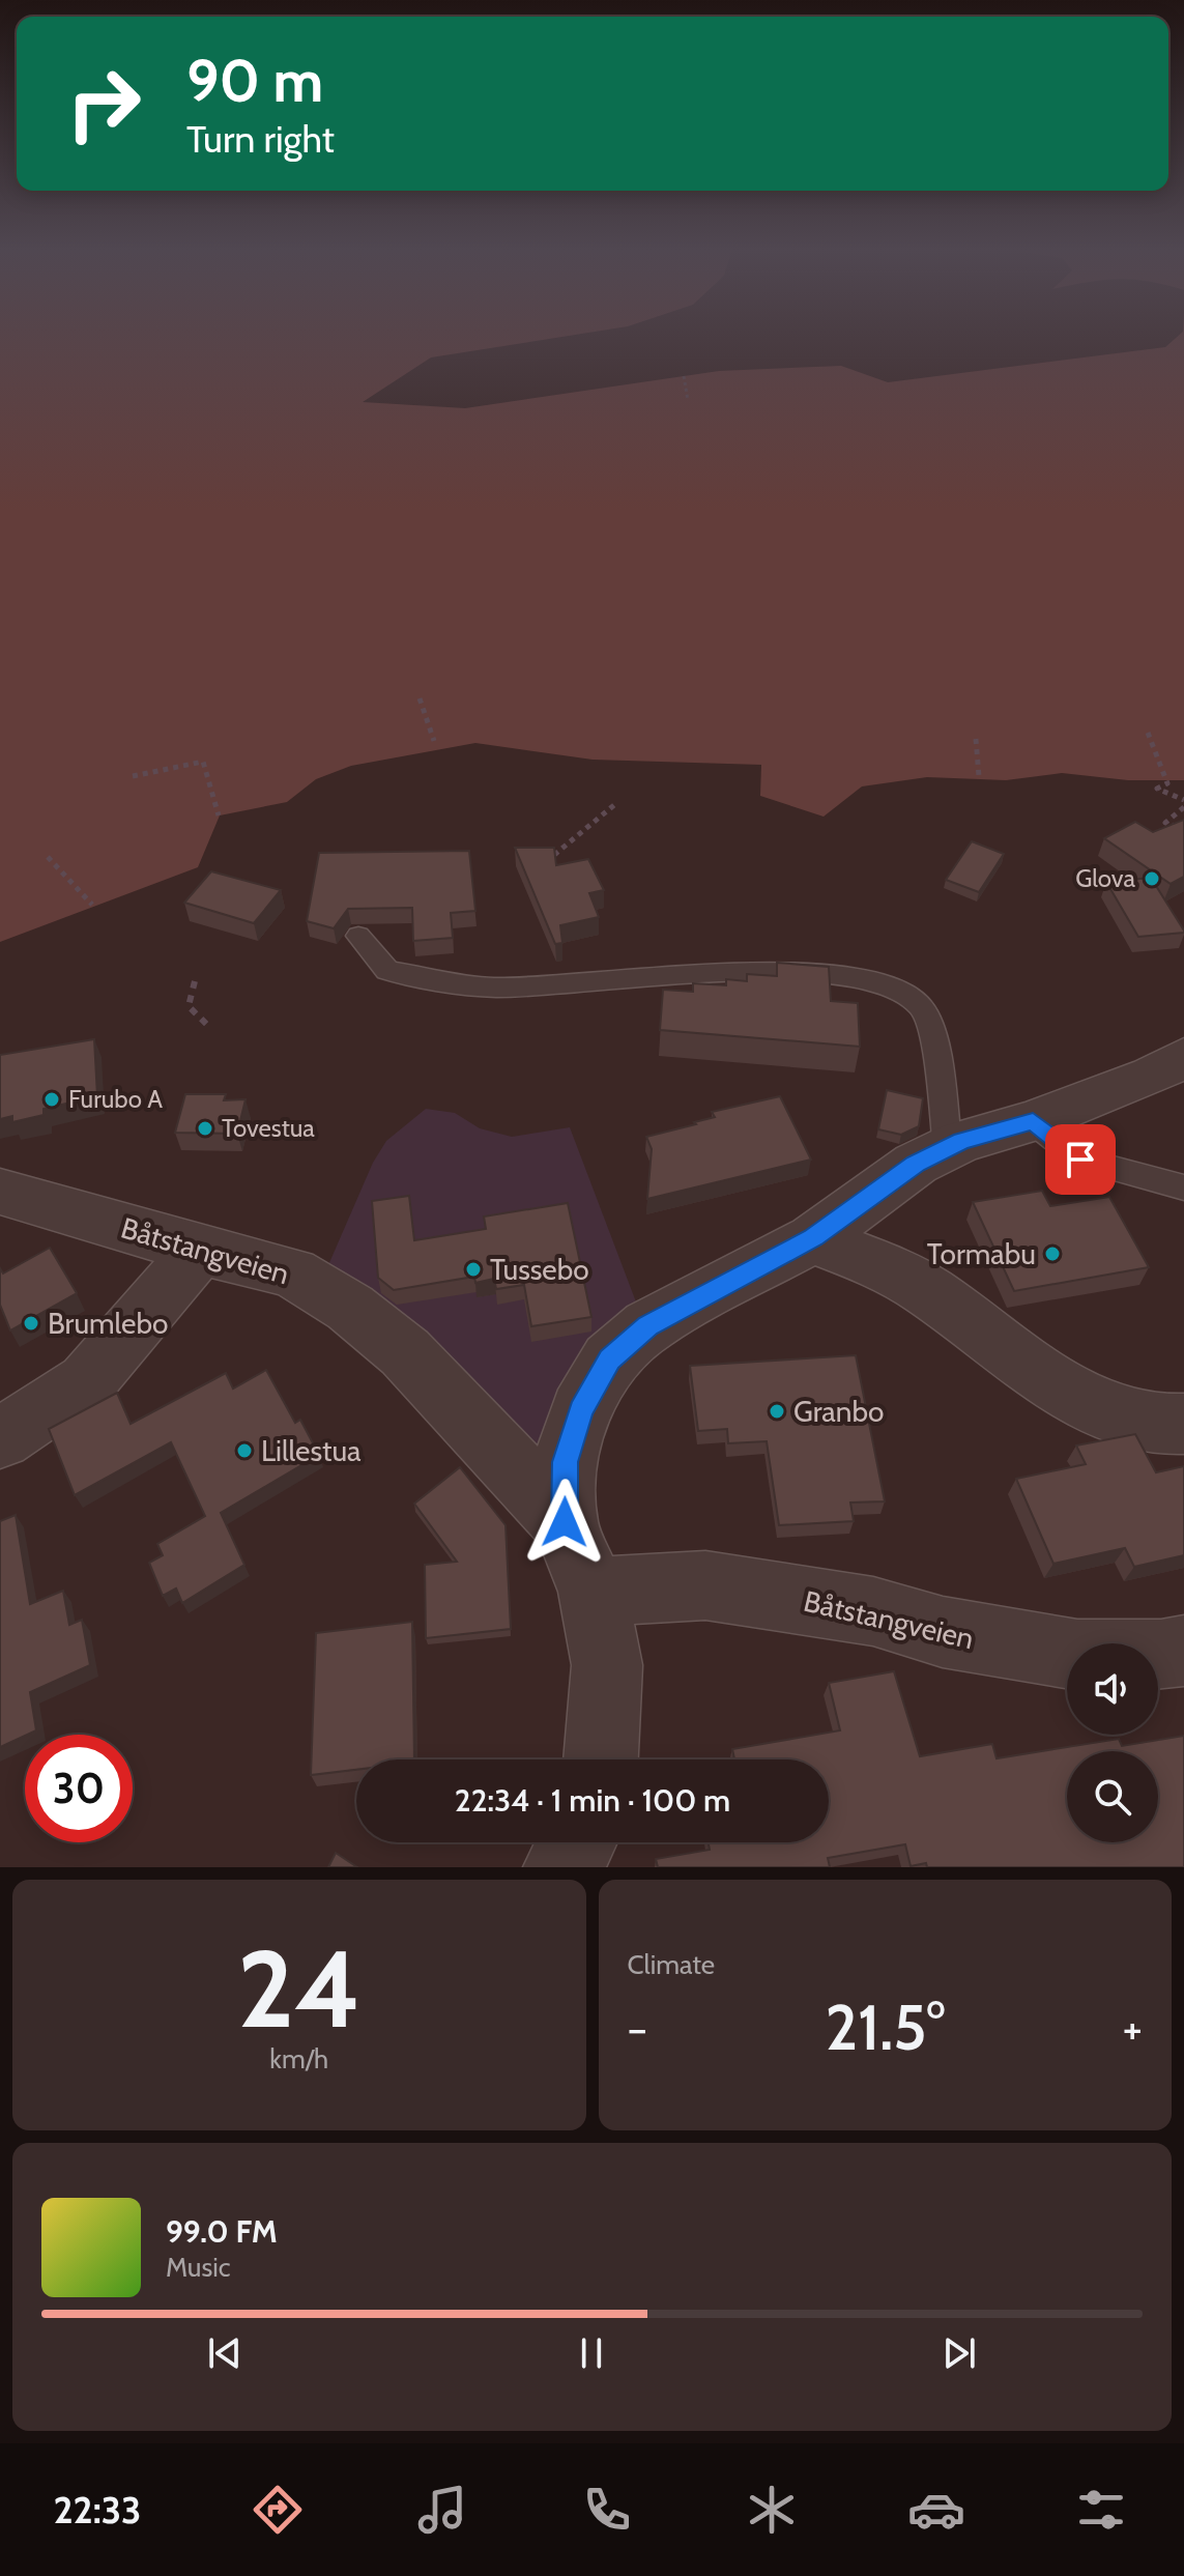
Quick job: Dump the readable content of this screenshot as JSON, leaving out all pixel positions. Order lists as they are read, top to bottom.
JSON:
{
  "streets": {
    "street": ["Båtstangveien"]
  },
  "places": [
    "Glova",
    "Furubo A",
    "Tovestua",
    "Tormabu",
    "Tussebo",
    "Brumlebo",
    "Granbo",
    "Lillestua"
  ],
  "page": {
    "turn": ["90 m", "Turn right"],
    "limit": "30",
    "trip": "22:34 · 1 min · 100 m",
    "tile": [
      ["24", "km/h"],
      "Climate"
    ],
    "heat": ["−", "21.5°", "+"],
    "song": ["99.0 FM", "Music"],
    "tabs": "22:33"
  }
}
